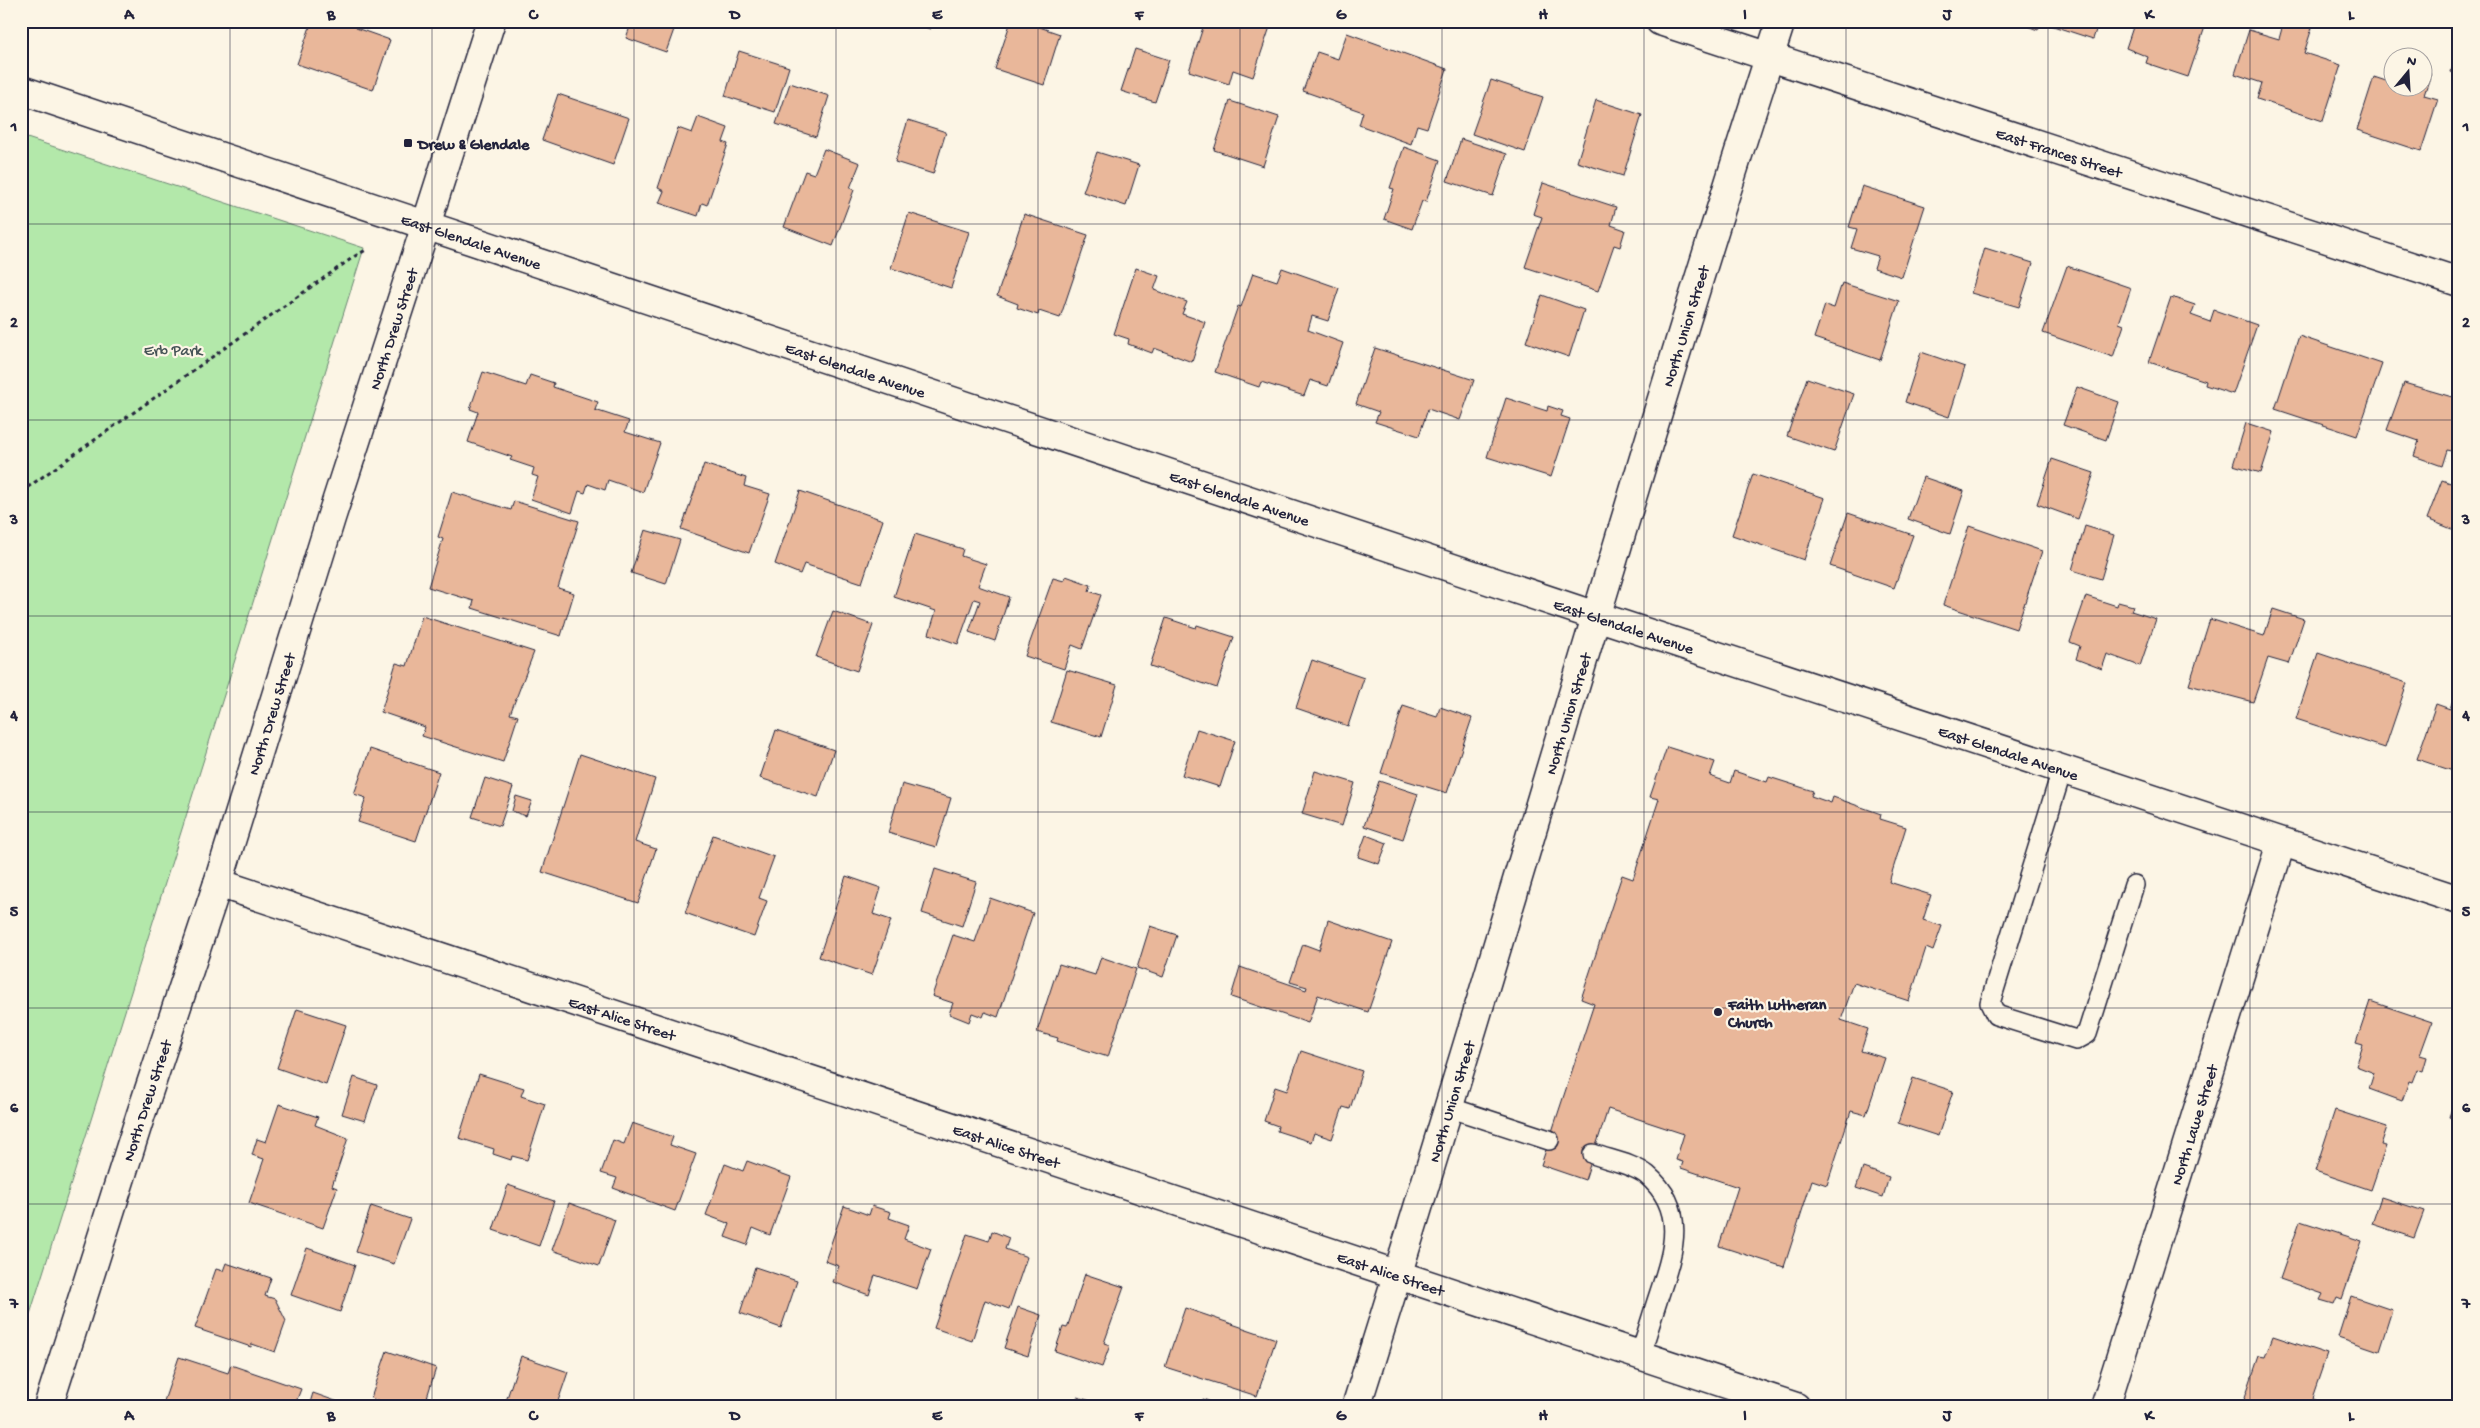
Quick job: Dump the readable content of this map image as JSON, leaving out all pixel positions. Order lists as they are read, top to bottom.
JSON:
{
  "streets": {
    "street": [
      "East Frances Street",
      "East Glendale Avenue",
      "North Union Street",
      "North Drew Street",
      "East Alice Street",
      "North Lawe Street"
    ]
  },
  "crossings": [
    ["East Frances Street", "North Union Street"],
    ["East Glendale Avenue", "North Union Street"],
    ["East Glendale Avenue", "North Drew Street"],
    ["East Glendale Avenue", "North Lawe Street"],
    ["North Union Street", "East Alice Street"],
    ["North Drew Street", "East Alice Street"]
  ],
  "parks": ["Erb Park"],
  "places": {
    "transit": ["Drew & Glendale"],
    "other": ["Faith Lutheran Church"]
  },
  "north": "top",
  "grid": {
    "columns": [
      "A",
      "B",
      "C",
      "D",
      "E",
      "F",
      "G",
      "H",
      "I",
      "J",
      "K",
      "L"
    ],
    "rows": [
      "1",
      "2",
      "3",
      "4",
      "5",
      "6",
      "7"
    ]
  }
}
